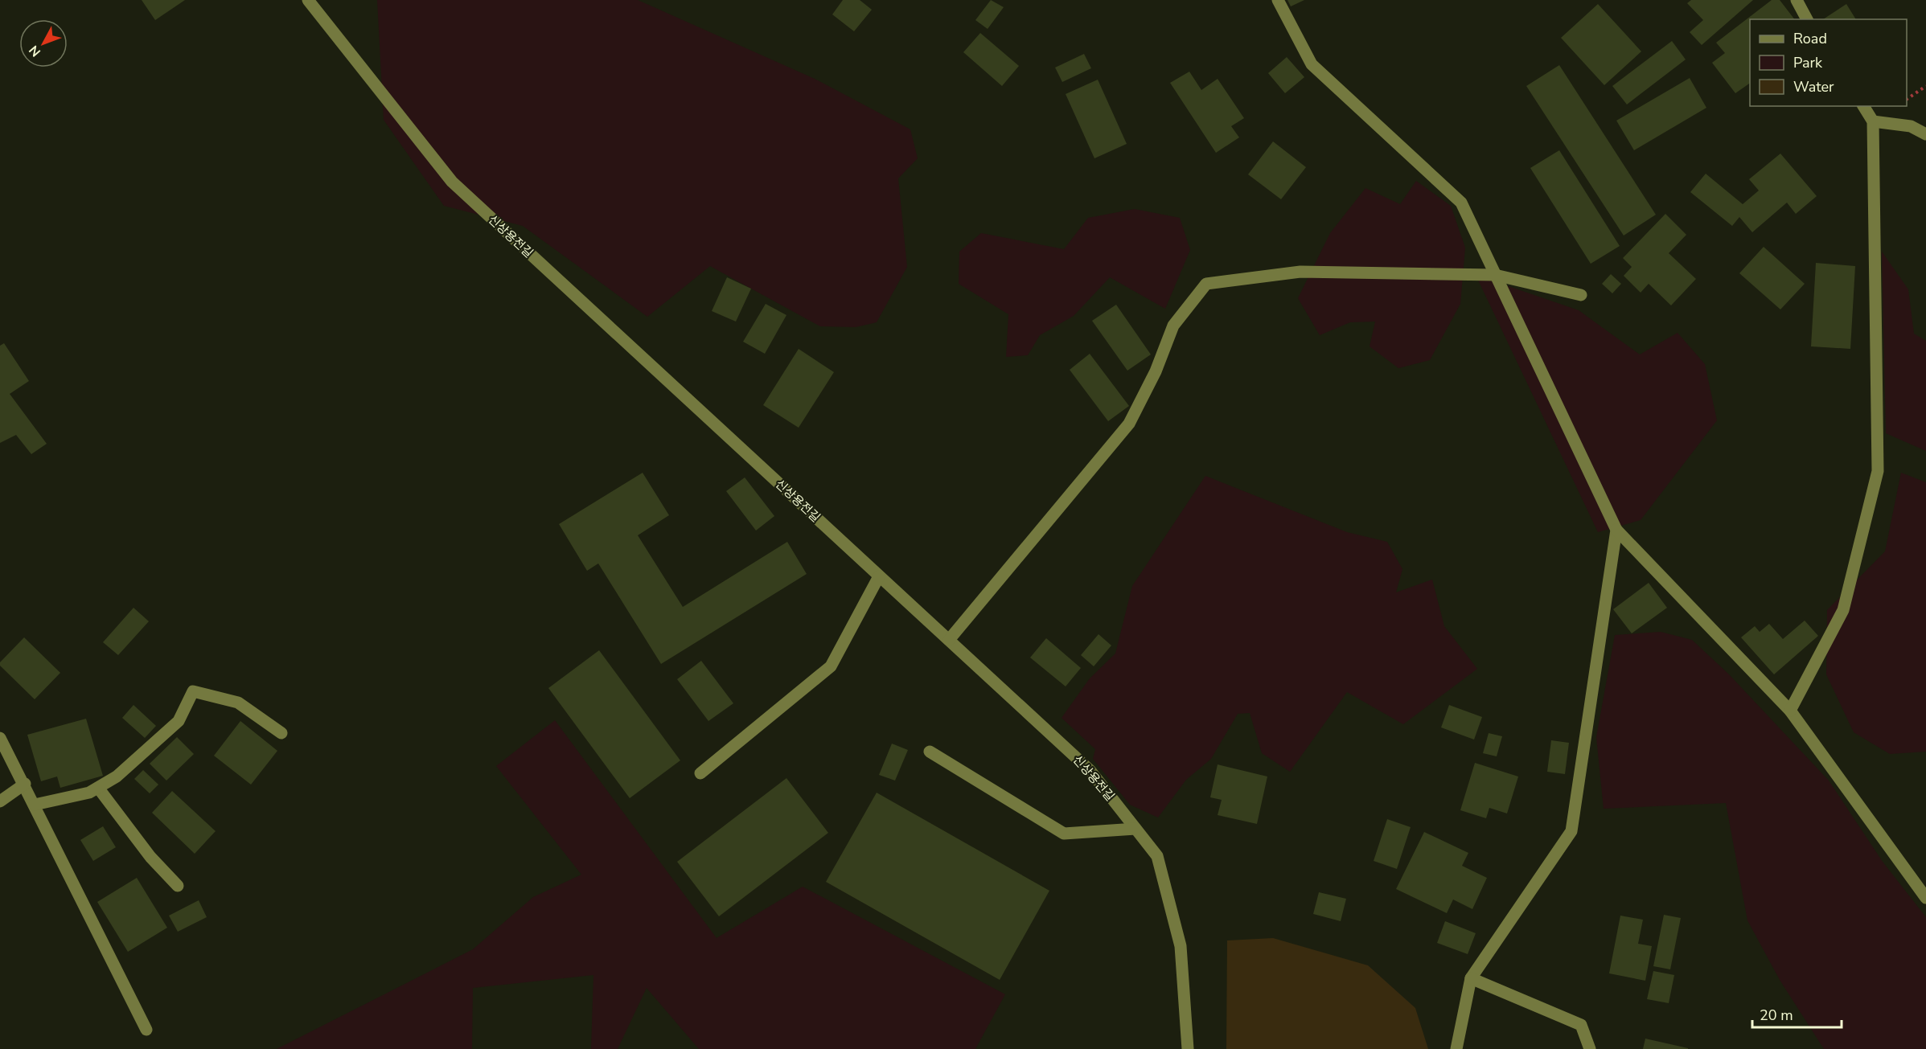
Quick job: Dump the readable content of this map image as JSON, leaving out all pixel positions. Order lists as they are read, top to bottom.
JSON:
{
  "streets": {
    "street": ["신상용전길"]
  },
  "legend": ["Road", "Park", "Water"],
  "scale_bar": "20 m",
  "north": "bottom left"
}
